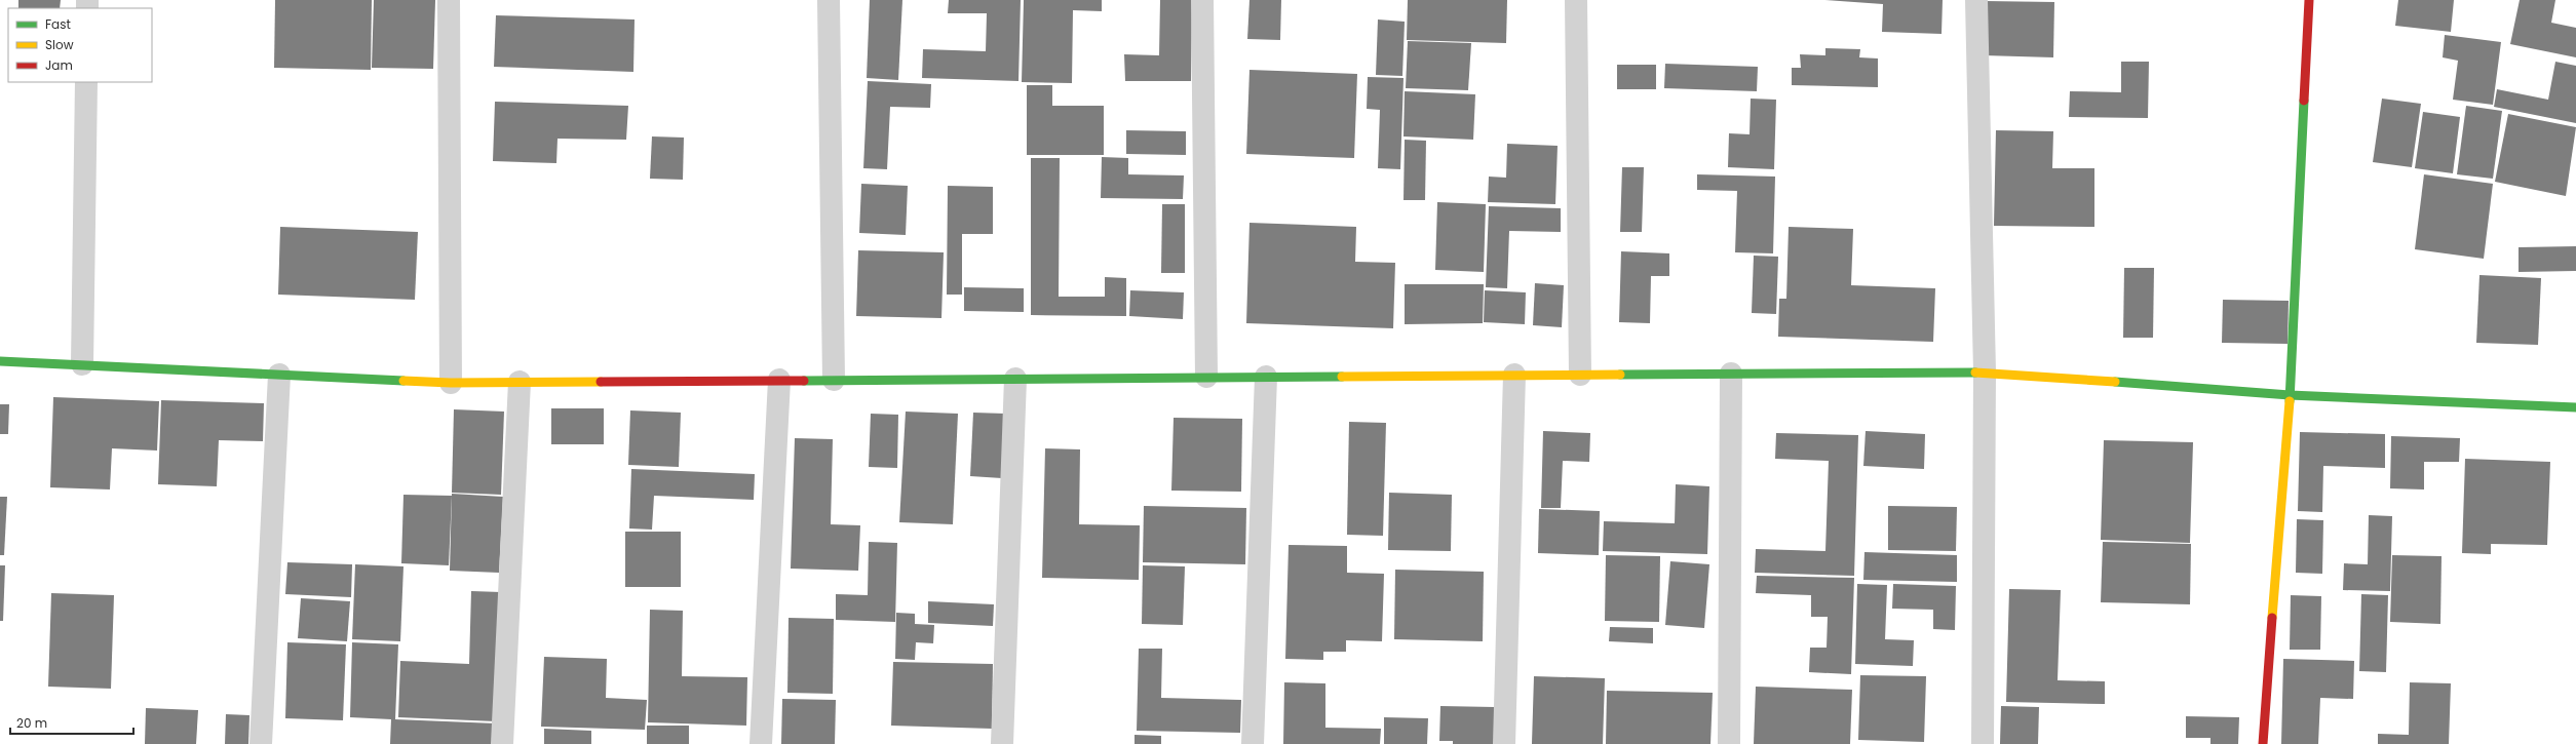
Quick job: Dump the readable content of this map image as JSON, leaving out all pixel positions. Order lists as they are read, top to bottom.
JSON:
{
  "legend": ["Fast", "Slow", "Jam"],
  "scale_bar": "20 m"
}
